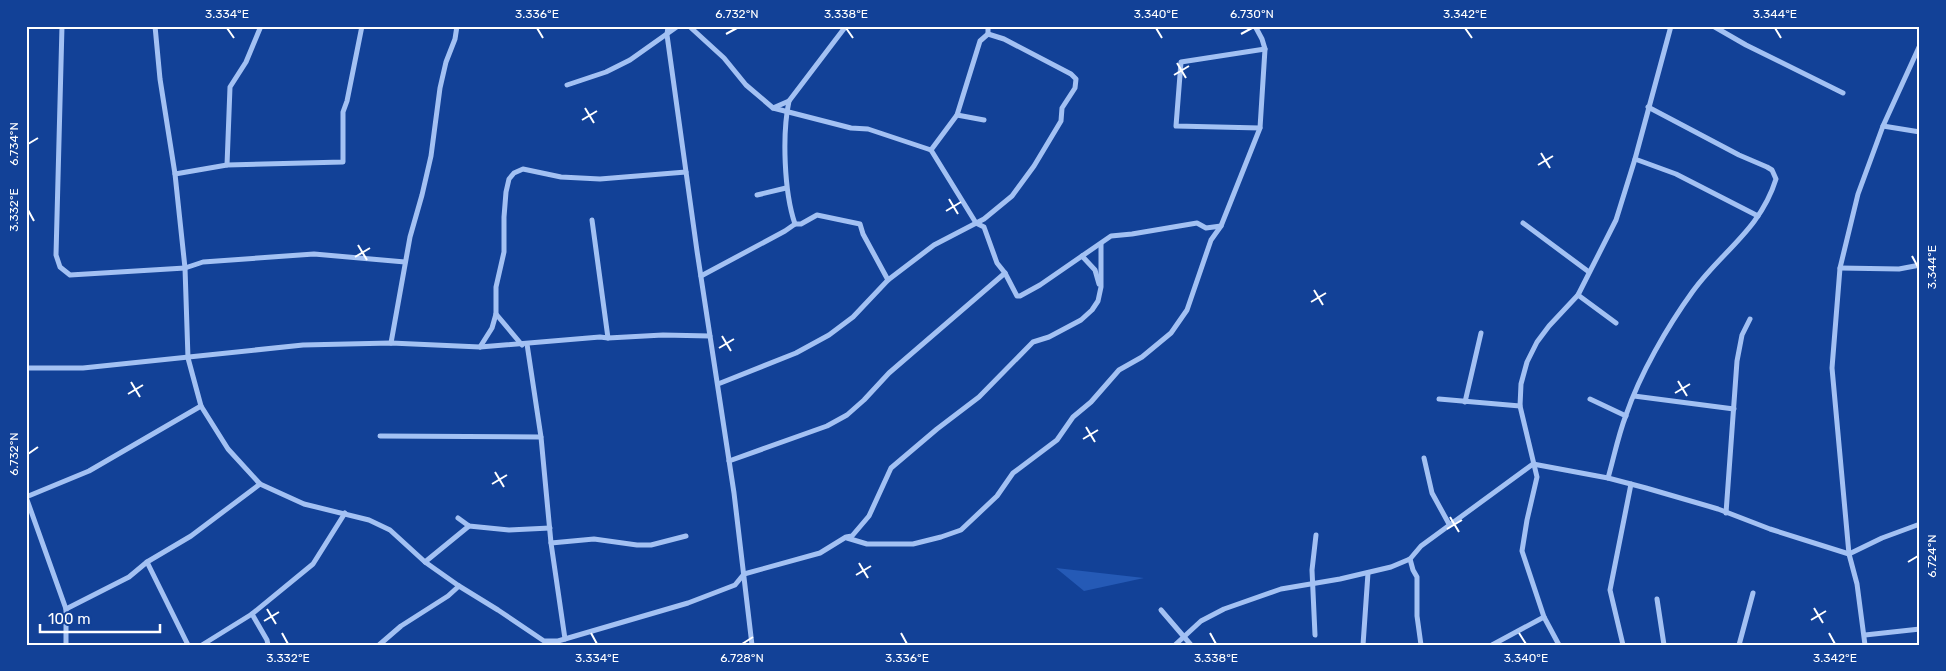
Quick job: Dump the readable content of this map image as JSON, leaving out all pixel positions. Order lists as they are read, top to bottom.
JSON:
{
  "scale_bar": "100 m",
  "coordinates": [
    "3.334°E",
    "3.336°E",
    "6.732°N",
    "3.338°E",
    "3.340°E",
    "6.730°N",
    "3.342°E",
    "3.344°E",
    "6.734°N",
    "3.332°E",
    "6.724°N",
    "6.728°N"
  ]
}
